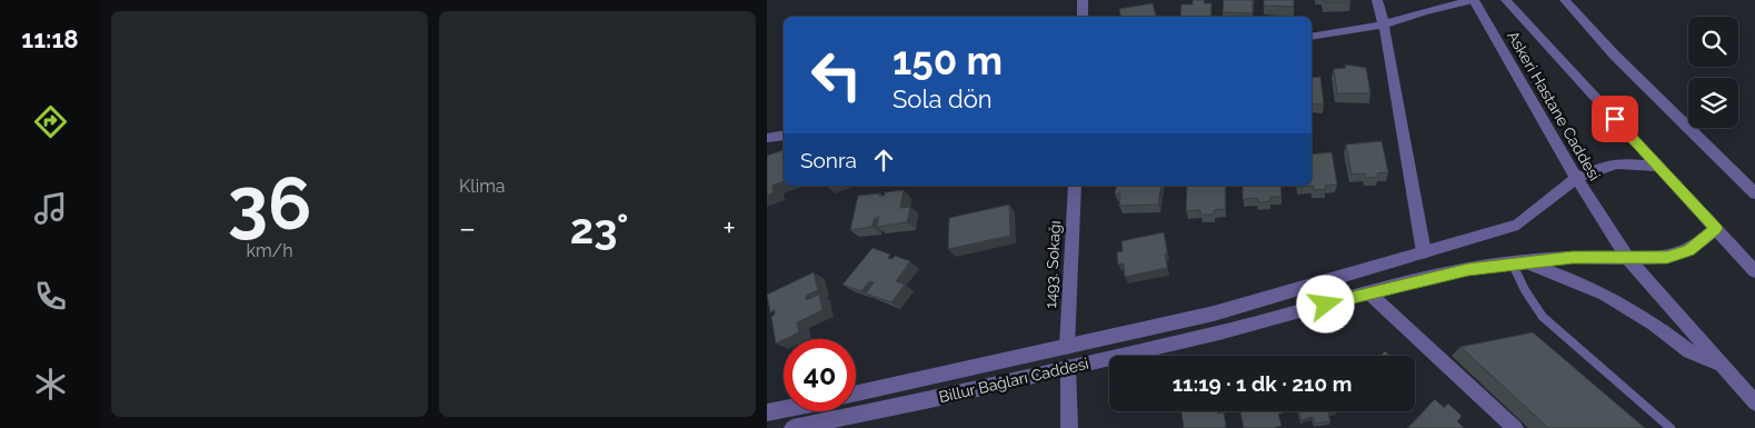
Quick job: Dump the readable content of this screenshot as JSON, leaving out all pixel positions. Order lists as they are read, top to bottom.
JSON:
{
  "streets": {
    "street": ["Askeri Hastane Caddesi", "1493. Sokağı", "Billur Bağları Caddesi"]
  },
  "crossings": [
    ["Askeri Hastane Caddesi", "Billur Bağları Caddesi"],
    ["1493. Sokağı", "Billur Bağları Caddesi"]
  ],
  "page": {
    "tabs": "11:18",
    "tile": [
      ["36", "km/h"],
      "Klima"
    ],
    "turn": ["150 m", "Sola dön"],
    "then": "Sonra",
    "heat": ["−", "23°", "+"],
    "limit": "40",
    "trip": "11:19 · 1 dk · 210 m"
  }
}
